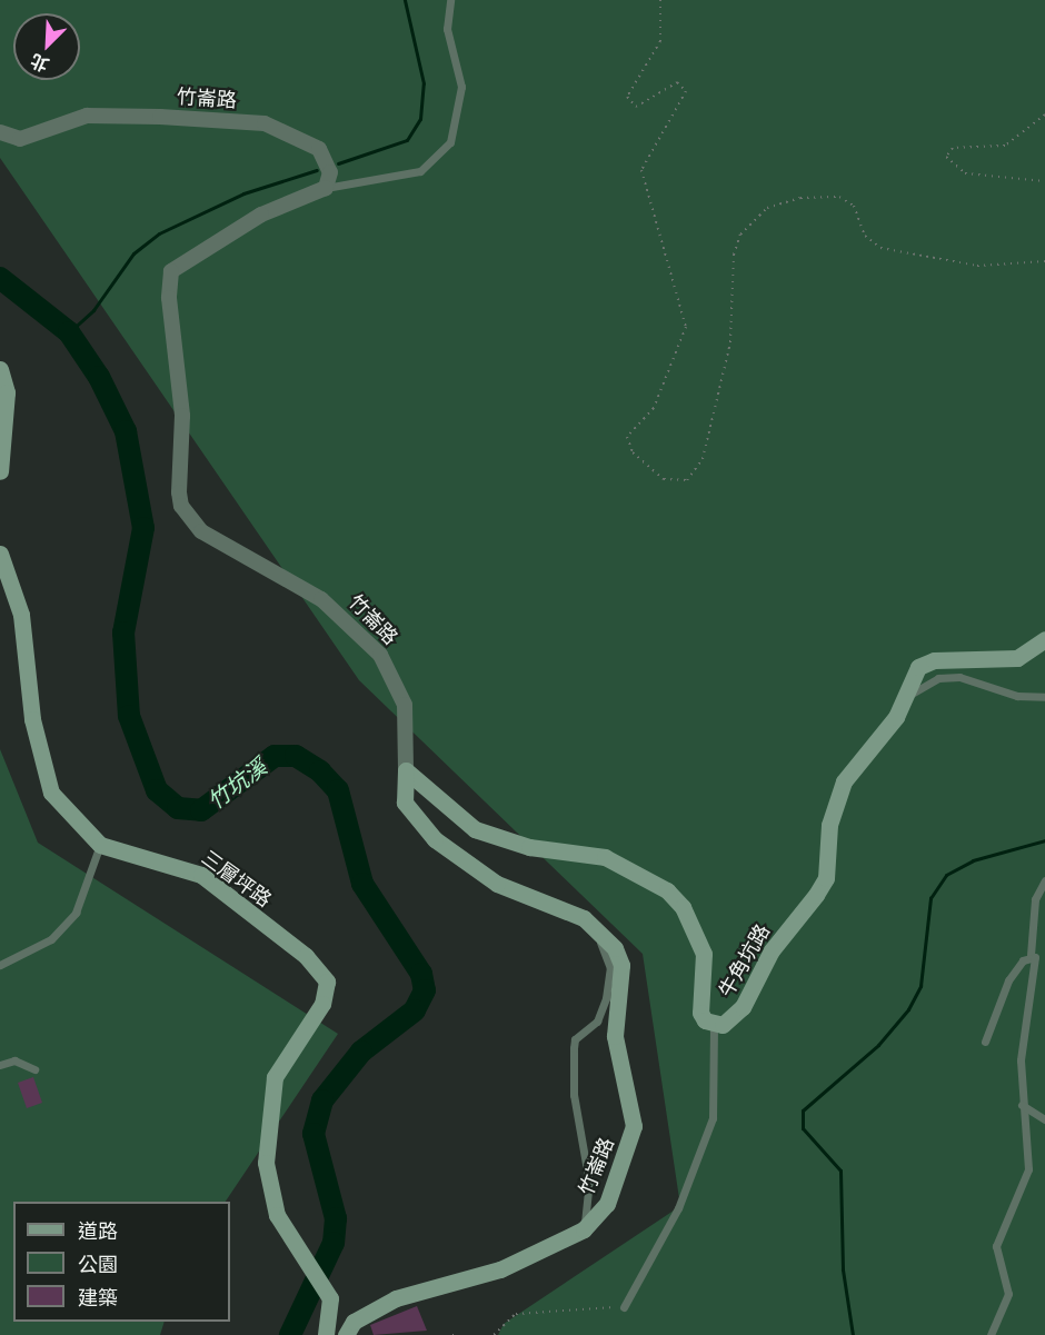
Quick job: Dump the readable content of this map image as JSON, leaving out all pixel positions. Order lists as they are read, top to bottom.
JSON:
{
  "streets": {
    "street": ["竹崙路", "三層坪路", "牛角坑路"]
  },
  "crossings": [
    ["竹崙路", "牛角坑路"]
  ],
  "water": ["竹坑溪"],
  "legend": ["道路", "公園", "建築"],
  "north": "bottom left"
}
